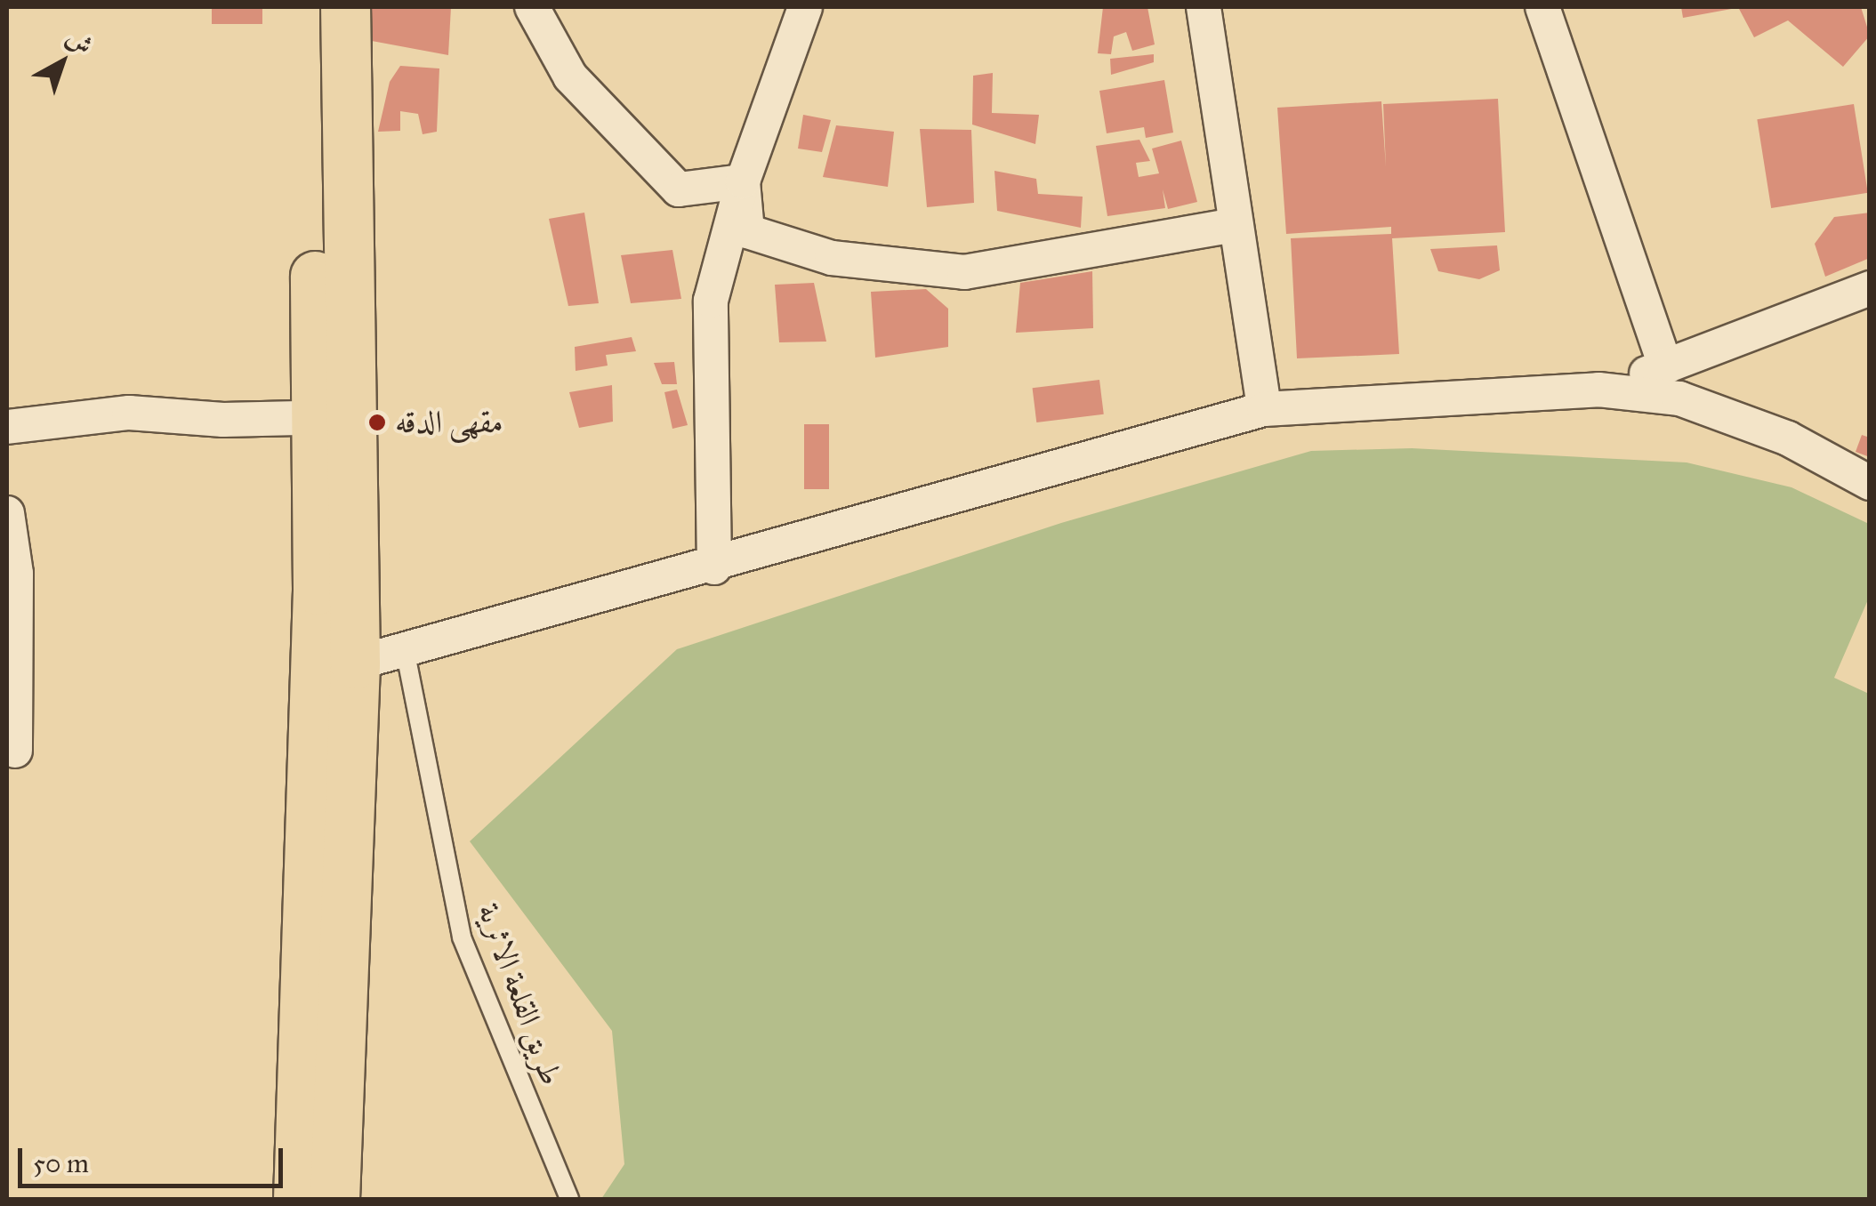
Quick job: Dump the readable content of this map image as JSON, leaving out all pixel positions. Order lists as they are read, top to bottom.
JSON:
{
  "streets": {
    "lane": ["طريق القلعة الاثرية"]
  },
  "places": ["مقهى الدقه"],
  "scale_bar": "50 m",
  "north": "top right"
}
